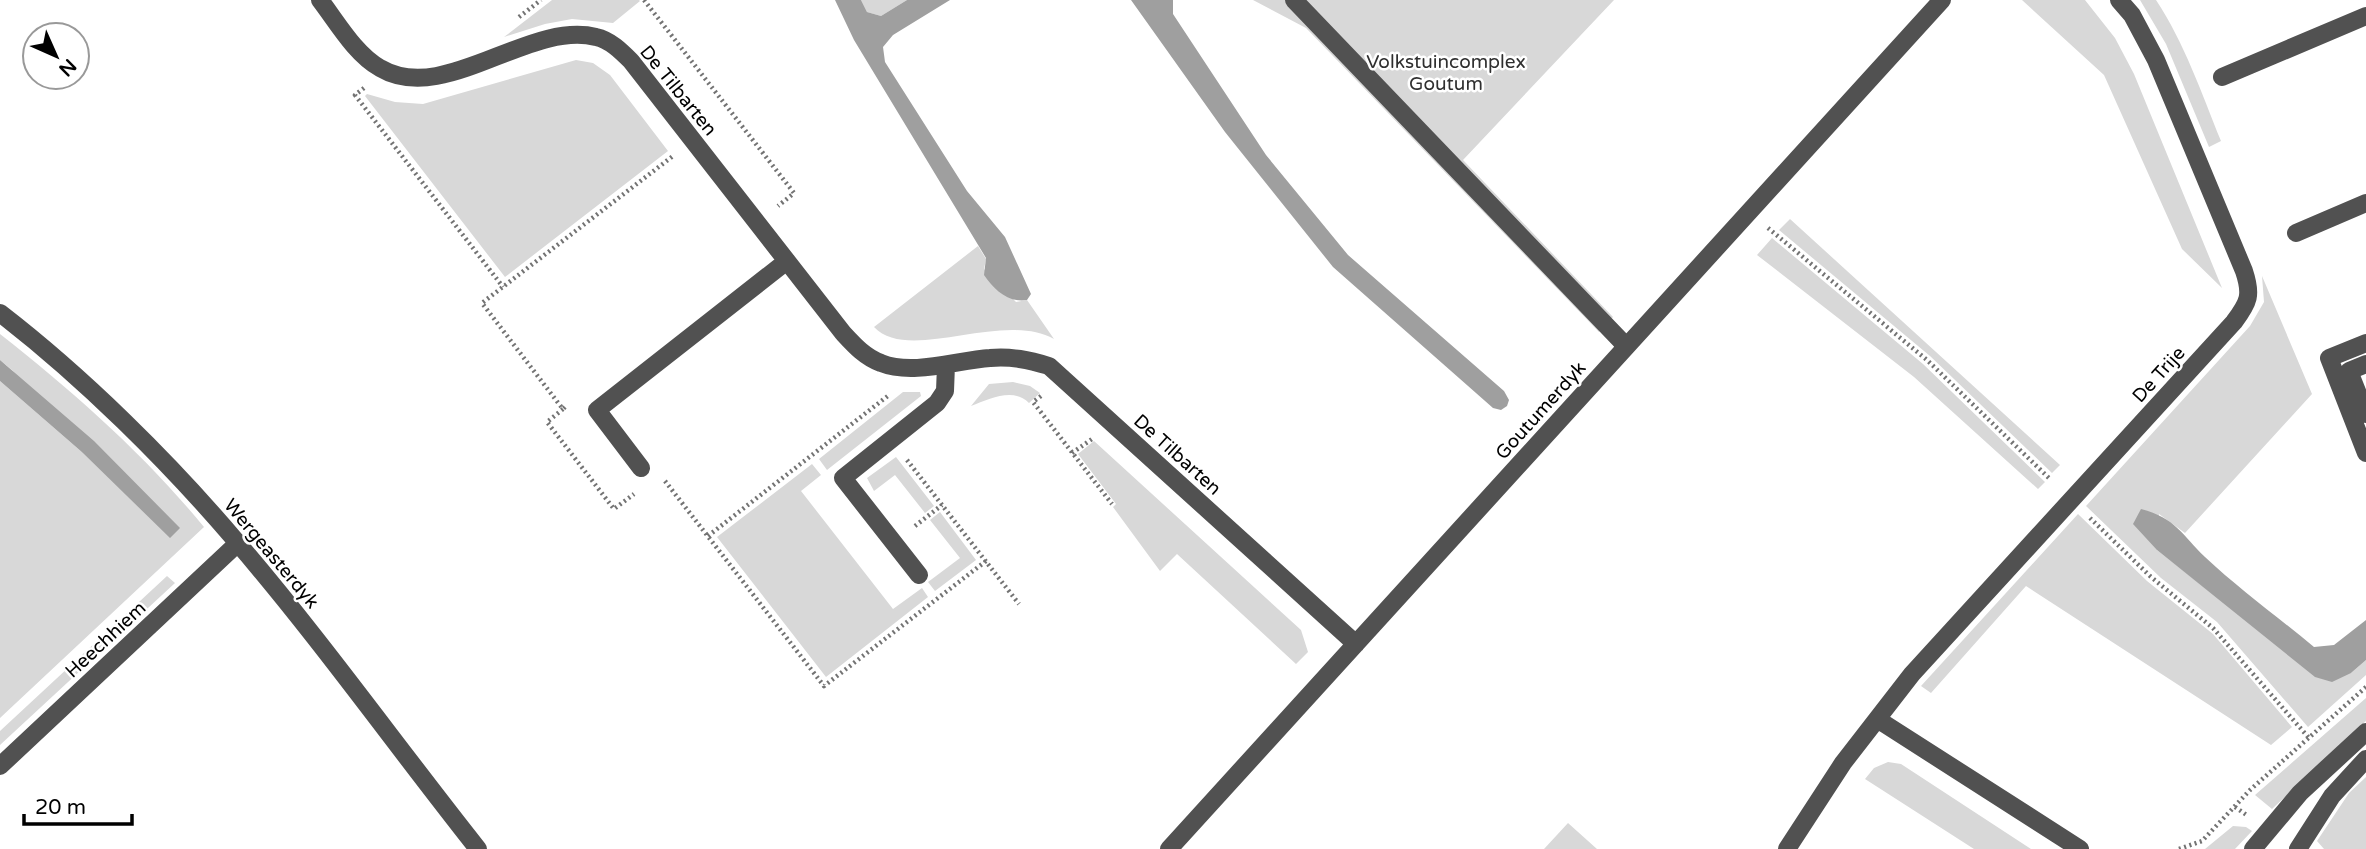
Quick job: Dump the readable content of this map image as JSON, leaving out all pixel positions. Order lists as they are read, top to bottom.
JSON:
{
  "streets": {
    "street": [
      "De Tilbarten",
      "De Trije",
      "Goutumerdyk",
      "Wergeasterdyk",
      "Heechhiem"
    ]
  },
  "crossings": [
    ["De Tilbarten", "Goutumerdyk"],
    ["Wergeasterdyk", "Heechhiem"]
  ],
  "parks": ["Volkstuincomplex Goutum"],
  "scale_bar": "20 m",
  "north": "bottom right"
}
